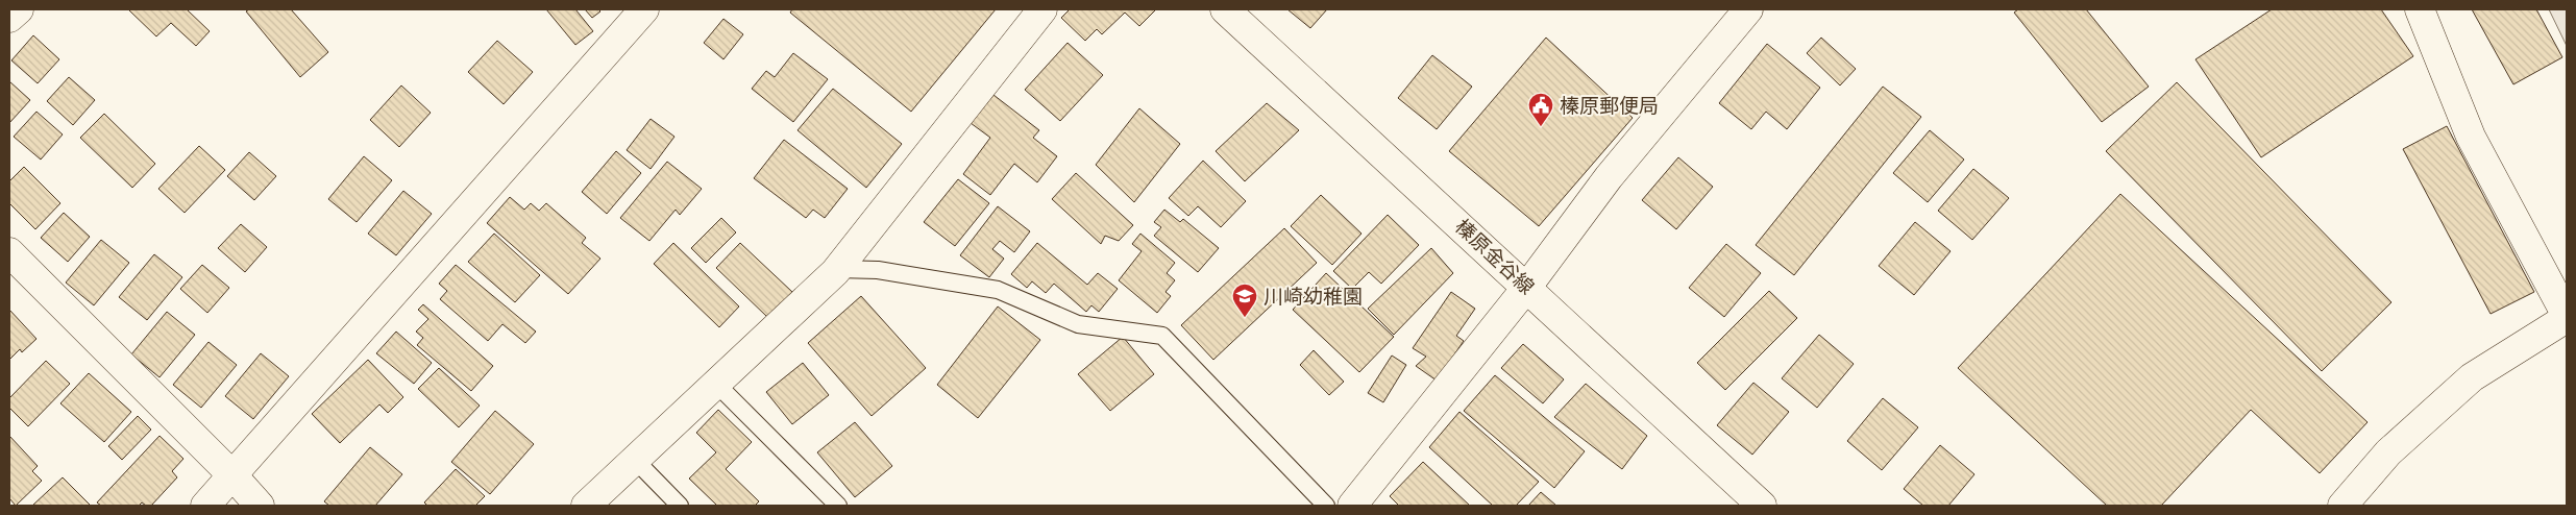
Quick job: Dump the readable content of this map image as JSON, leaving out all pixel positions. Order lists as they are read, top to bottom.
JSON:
{
  "streets": {
    "street": ["榛原金谷線"]
  },
  "places": {
    "public building": ["榛原郵便局"],
    "school or university": ["川崎幼稚園"]
  }
}
